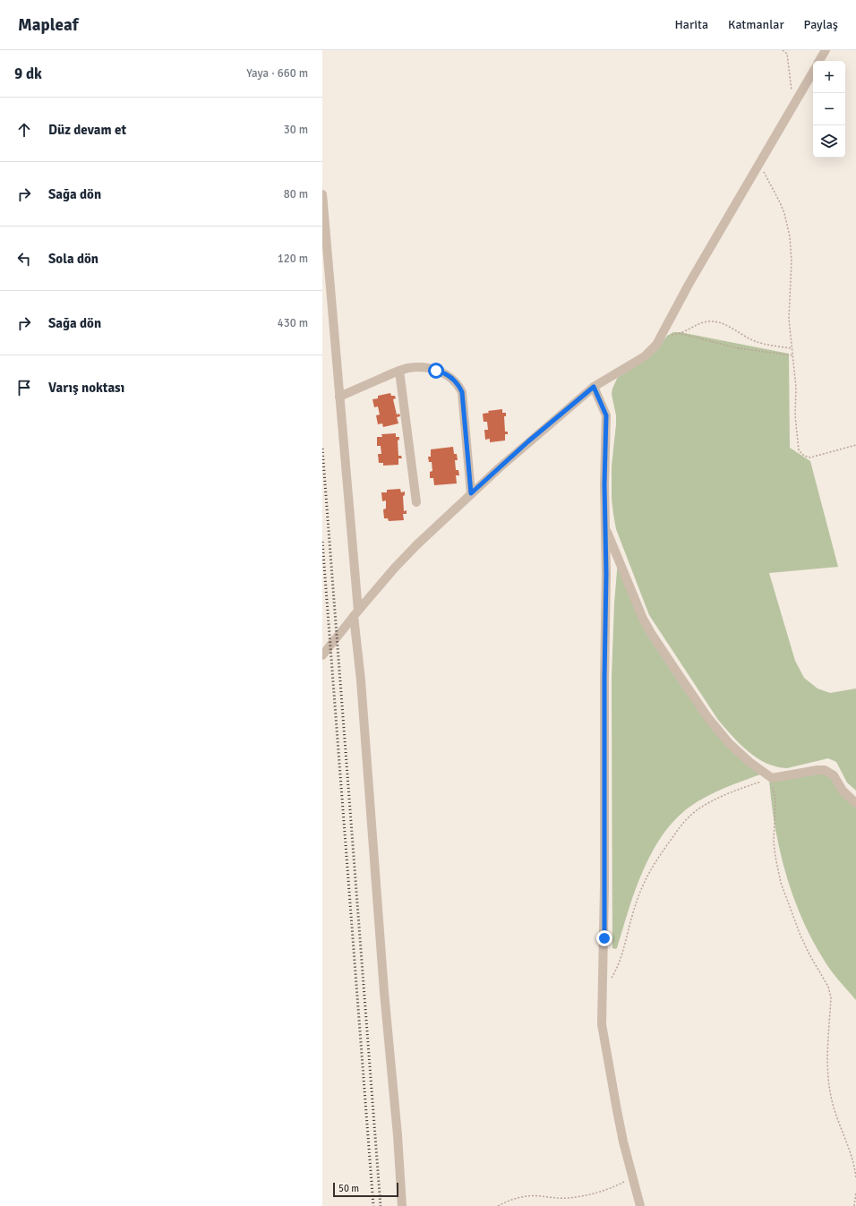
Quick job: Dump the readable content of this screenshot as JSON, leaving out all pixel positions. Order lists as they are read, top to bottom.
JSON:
{
  "scale_bar": "50 m",
  "page": {
    "header": "Mapleaf",
    "nav": ["Harita", "Katmanlar", "Paylaş"],
    "heading": ["9 dk", "Yaya · 660 m"],
    "map_buttons": ["+", "−"],
    "list": [
      ["Düz devam et", "30 m"],
      ["Sağa dön", "80 m"],
      ["Sola dön", "120 m"],
      ["Sağa dön", "430 m"],
      "Varış noktası"
    ],
    "scale": "50 m"
  }
}
